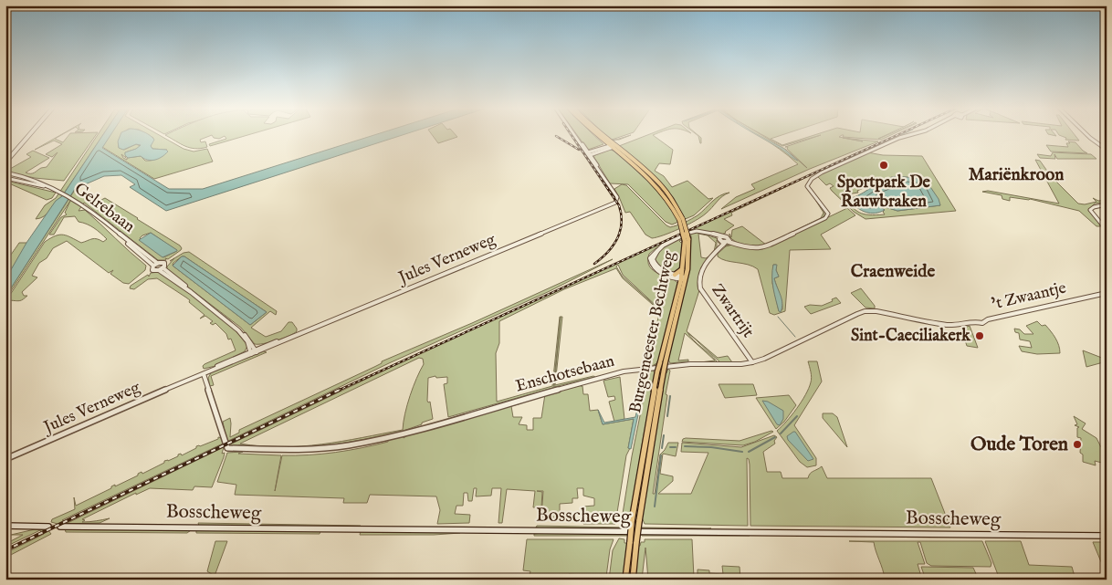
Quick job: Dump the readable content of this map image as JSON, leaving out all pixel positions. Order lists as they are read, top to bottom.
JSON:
{
  "streets": {
    "main road": ["Burgemeester Bechtweg", "Bosscheweg"],
    "street": [
      "Gelrebaan",
      "Jules Verneweg",
      "'t Zwaantje",
      "Zwartrijt",
      "Enschotsebaan"
    ]
  },
  "crossings": [
    ["Jules Verneweg", "Enschotsebaan"],
    ["'t Zwaantje", "Enschotsebaan"],
    ["Zwartrijt", "Enschotsebaan"]
  ],
  "districts": ["Mariënkroon", "Craenweide"],
  "places": ["Sportpark De Rauwbraken", "Sint-Caeciliakerk", "Oude Toren"]
}
